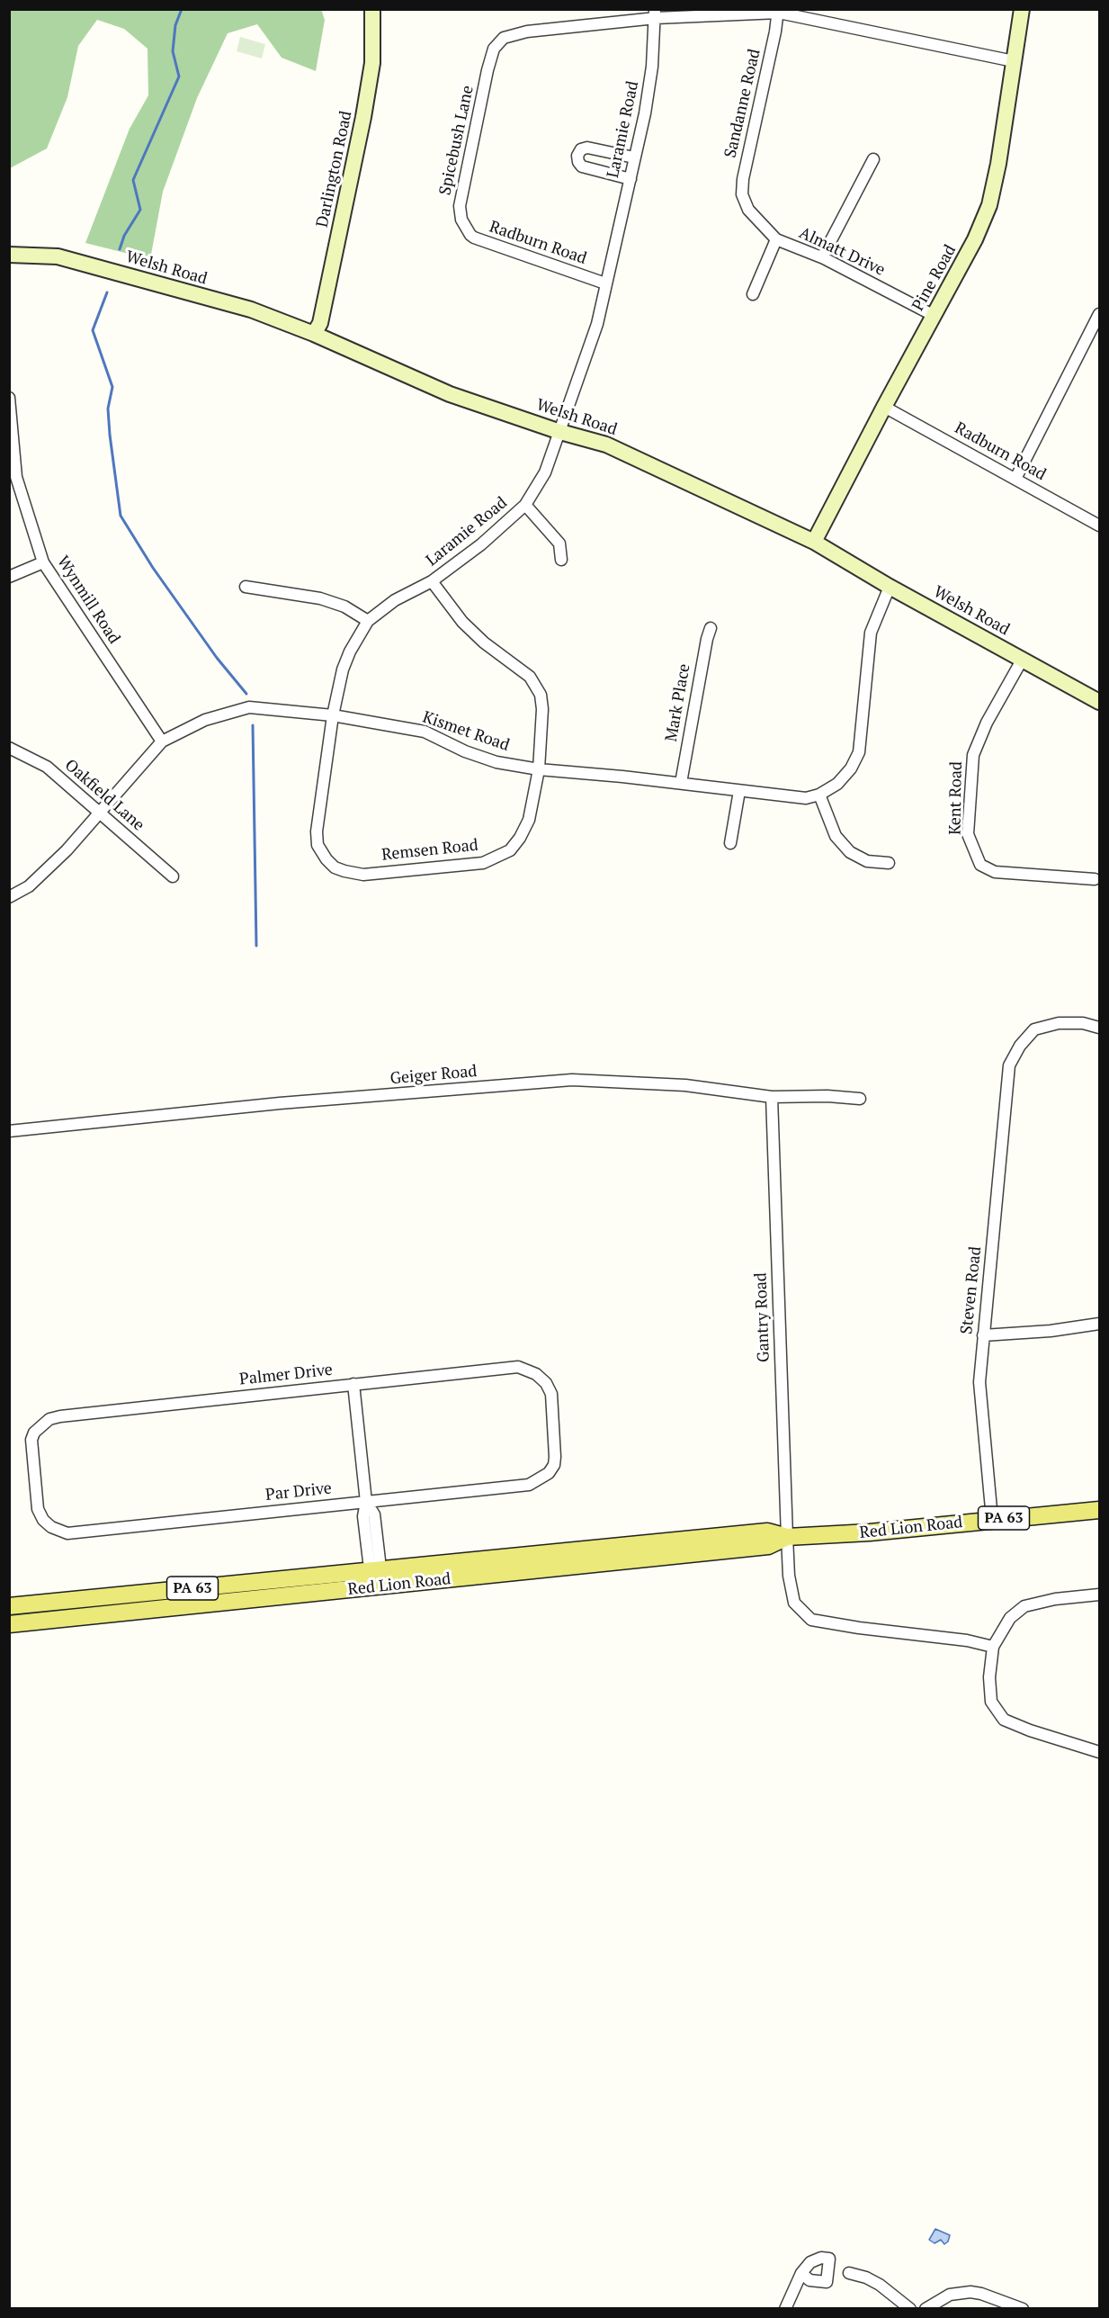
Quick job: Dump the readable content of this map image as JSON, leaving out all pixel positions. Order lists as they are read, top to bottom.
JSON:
{
  "streets": {
    "main road": [
      "Darlington Road",
      "Welsh Road",
      "Pine Road",
      "PA 63",
      "Red Lion Road"
    ],
    "street": [
      "Sandanne Road",
      "Laramie Road",
      "Spicebush Lane",
      "Radburn Road",
      "Almatt Drive",
      "Wynmill Road",
      "Mark Place",
      "Kismet Road",
      "Oakfield Lane",
      "Kent Road",
      "Remsen Road",
      "Geiger Road",
      "Steven Road",
      "Gantry Road",
      "Palmer Drive",
      "Par Drive"
    ]
  },
  "crossings": [
    ["Sandanne Road", "Spicebush Lane"],
    ["Sandanne Road", "Almatt Drive"],
    ["Laramie Road", "Spicebush Lane"],
    ["Laramie Road", "Radburn Road"],
    ["Laramie Road", "Welsh Road"],
    ["Laramie Road", "Kismet Road"],
    ["Laramie Road", "Remsen Road"],
    ["Spicebush Lane", "Radburn Road"],
    ["Spicebush Lane", "Pine Road"],
    ["Darlington Road", "Welsh Road"],
    ["Radburn Road", "Pine Road"],
    ["Almatt Drive", "Pine Road"],
    ["Welsh Road", "Pine Road"],
    ["Welsh Road", "Kismet Road"],
    ["Welsh Road", "Kent Road"],
    ["Wynmill Road", "Kismet Road"],
    ["Mark Place", "Kismet Road"],
    ["Kismet Road", "Oakfield Lane"],
    ["Kismet Road", "Remsen Road"],
    ["Geiger Road", "Gantry Road"],
    ["Steven Road", "Red Lion Road"],
    ["Gantry Road", "Red Lion Road"],
    ["Palmer Drive", "Par Drive"]
  ]
}
